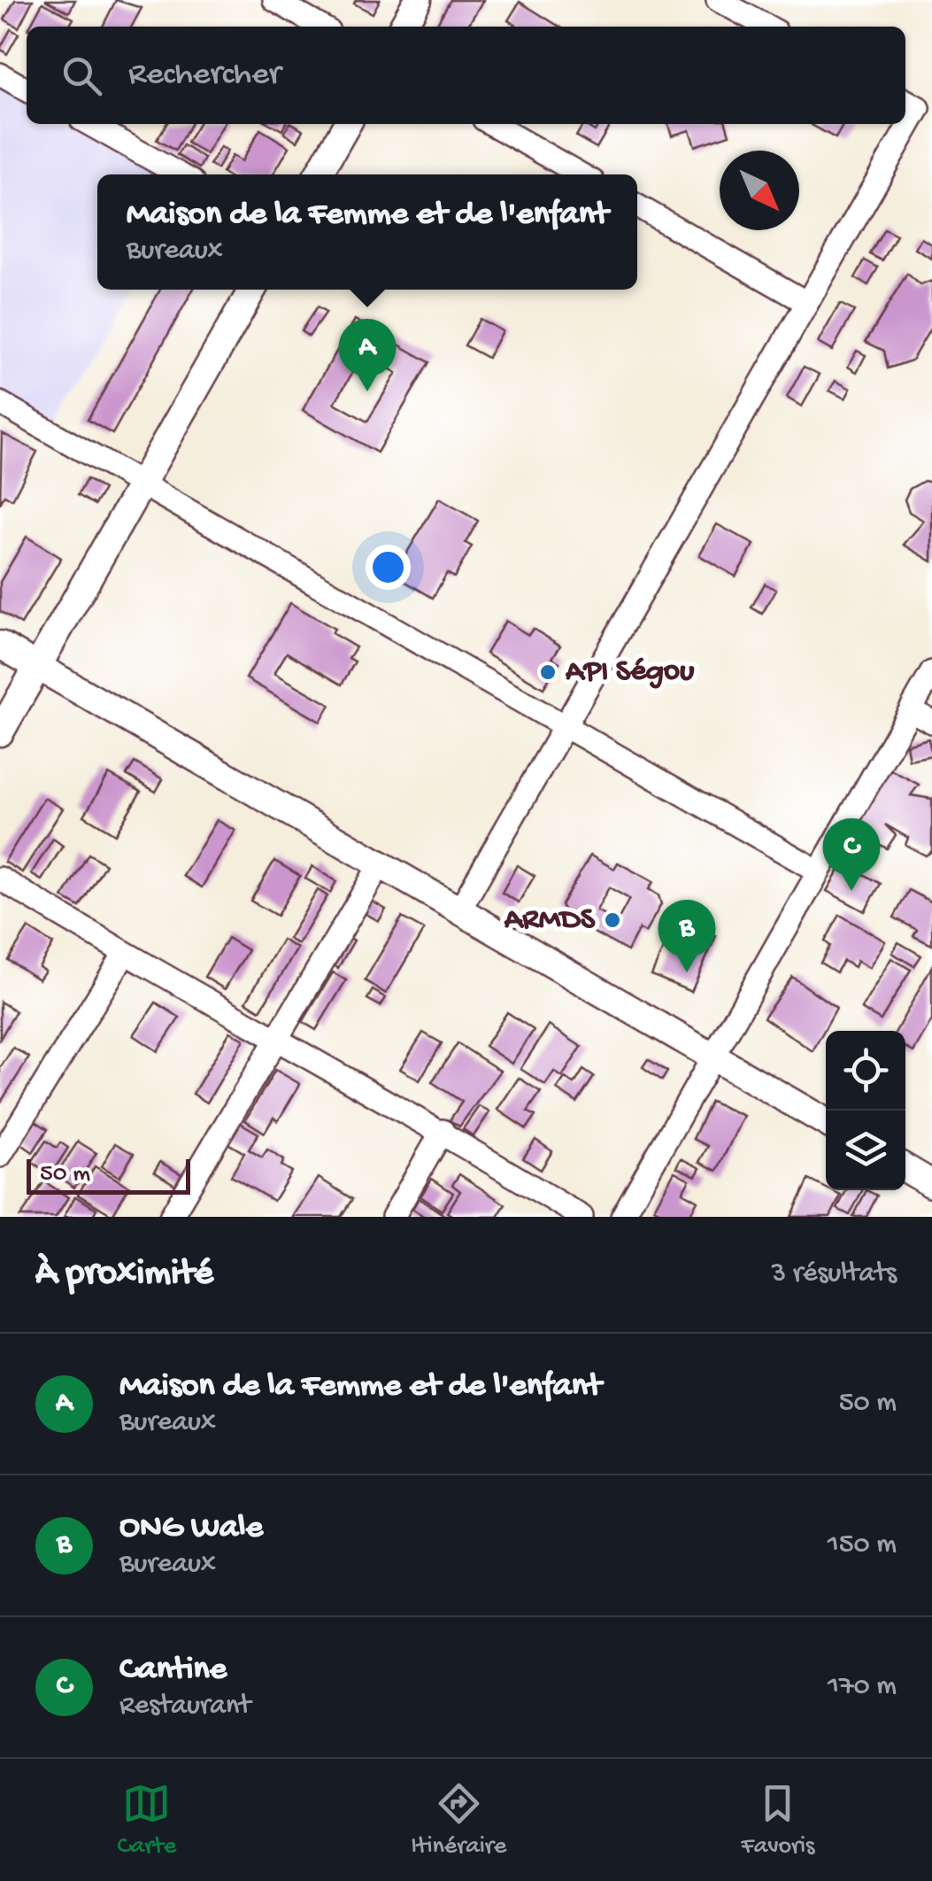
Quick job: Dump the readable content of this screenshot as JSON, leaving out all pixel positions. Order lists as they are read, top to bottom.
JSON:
{
  "places": ["API Ségou", "ARMDS"],
  "scale_bar": "50 m",
  "north": "bottom right",
  "page": {
    "search": "Rechercher",
    "popup": ["Maison de la Femme et de l'enfant", "Bureaux"],
    "pins": ["A", "C", "B"],
    "scale": "50 m",
    "heading": ["À proximité", "3 résultats"],
    "list": [
      {
        "mark": "A",
        "name": "Maison de la Femme et de l'enfant",
        "note": "Bureaux",
        "value": "50 m"
      },
      {
        "mark": "B",
        "name": "ONG Wale",
        "note": "Bureaux",
        "value": "150 m"
      },
      {
        "mark": "C",
        "name": "Cantine",
        "note": "Restaurant",
        "value": "170 m"
      }
    ],
    "nav": ["Carte", "Itinéraire", "Favoris"]
  }
}
